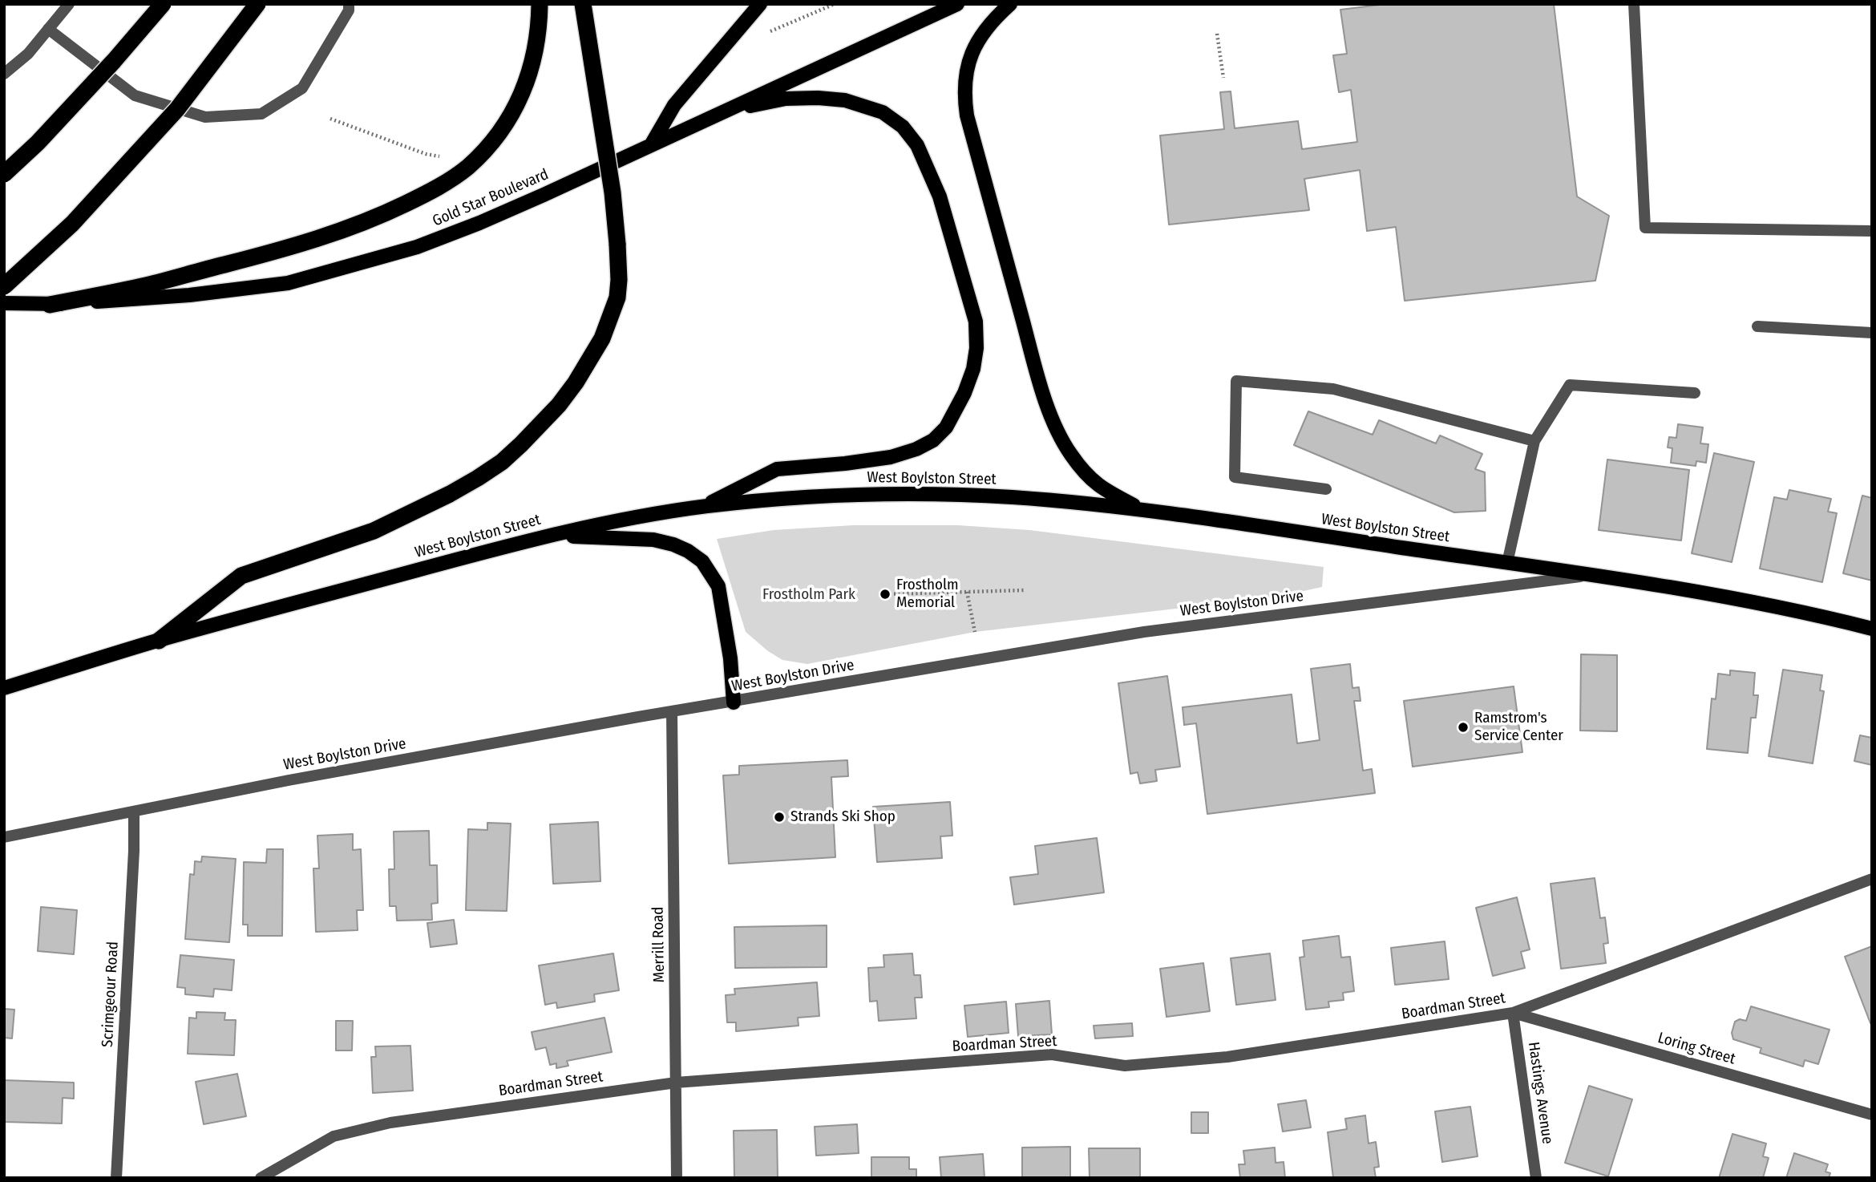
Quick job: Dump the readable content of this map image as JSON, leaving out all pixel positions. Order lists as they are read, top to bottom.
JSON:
{
  "streets": {
    "main road": ["Gold Star Boulevard", "West Boylston Street"],
    "street": [
      "West Boylston Drive",
      "Merrill Road",
      "Scrimgeour Road",
      "Boardman Street",
      "Loring Street",
      "Hastings Avenue"
    ]
  },
  "crossings": [
    ["West Boylston Street", "West Boylston Drive"],
    ["West Boylston Drive", "Merrill Road"],
    ["West Boylston Drive", "Scrimgeour Road"],
    ["Merrill Road", "Boardman Street"],
    ["Boardman Street", "Loring Street"],
    ["Boardman Street", "Hastings Avenue"],
    ["Loring Street", "Hastings Avenue"]
  ],
  "parks": ["Frostholm Park"],
  "places": ["Frostholm Memorial", "Ramstrom's Service Center", "Strands Ski Shop"]
}
